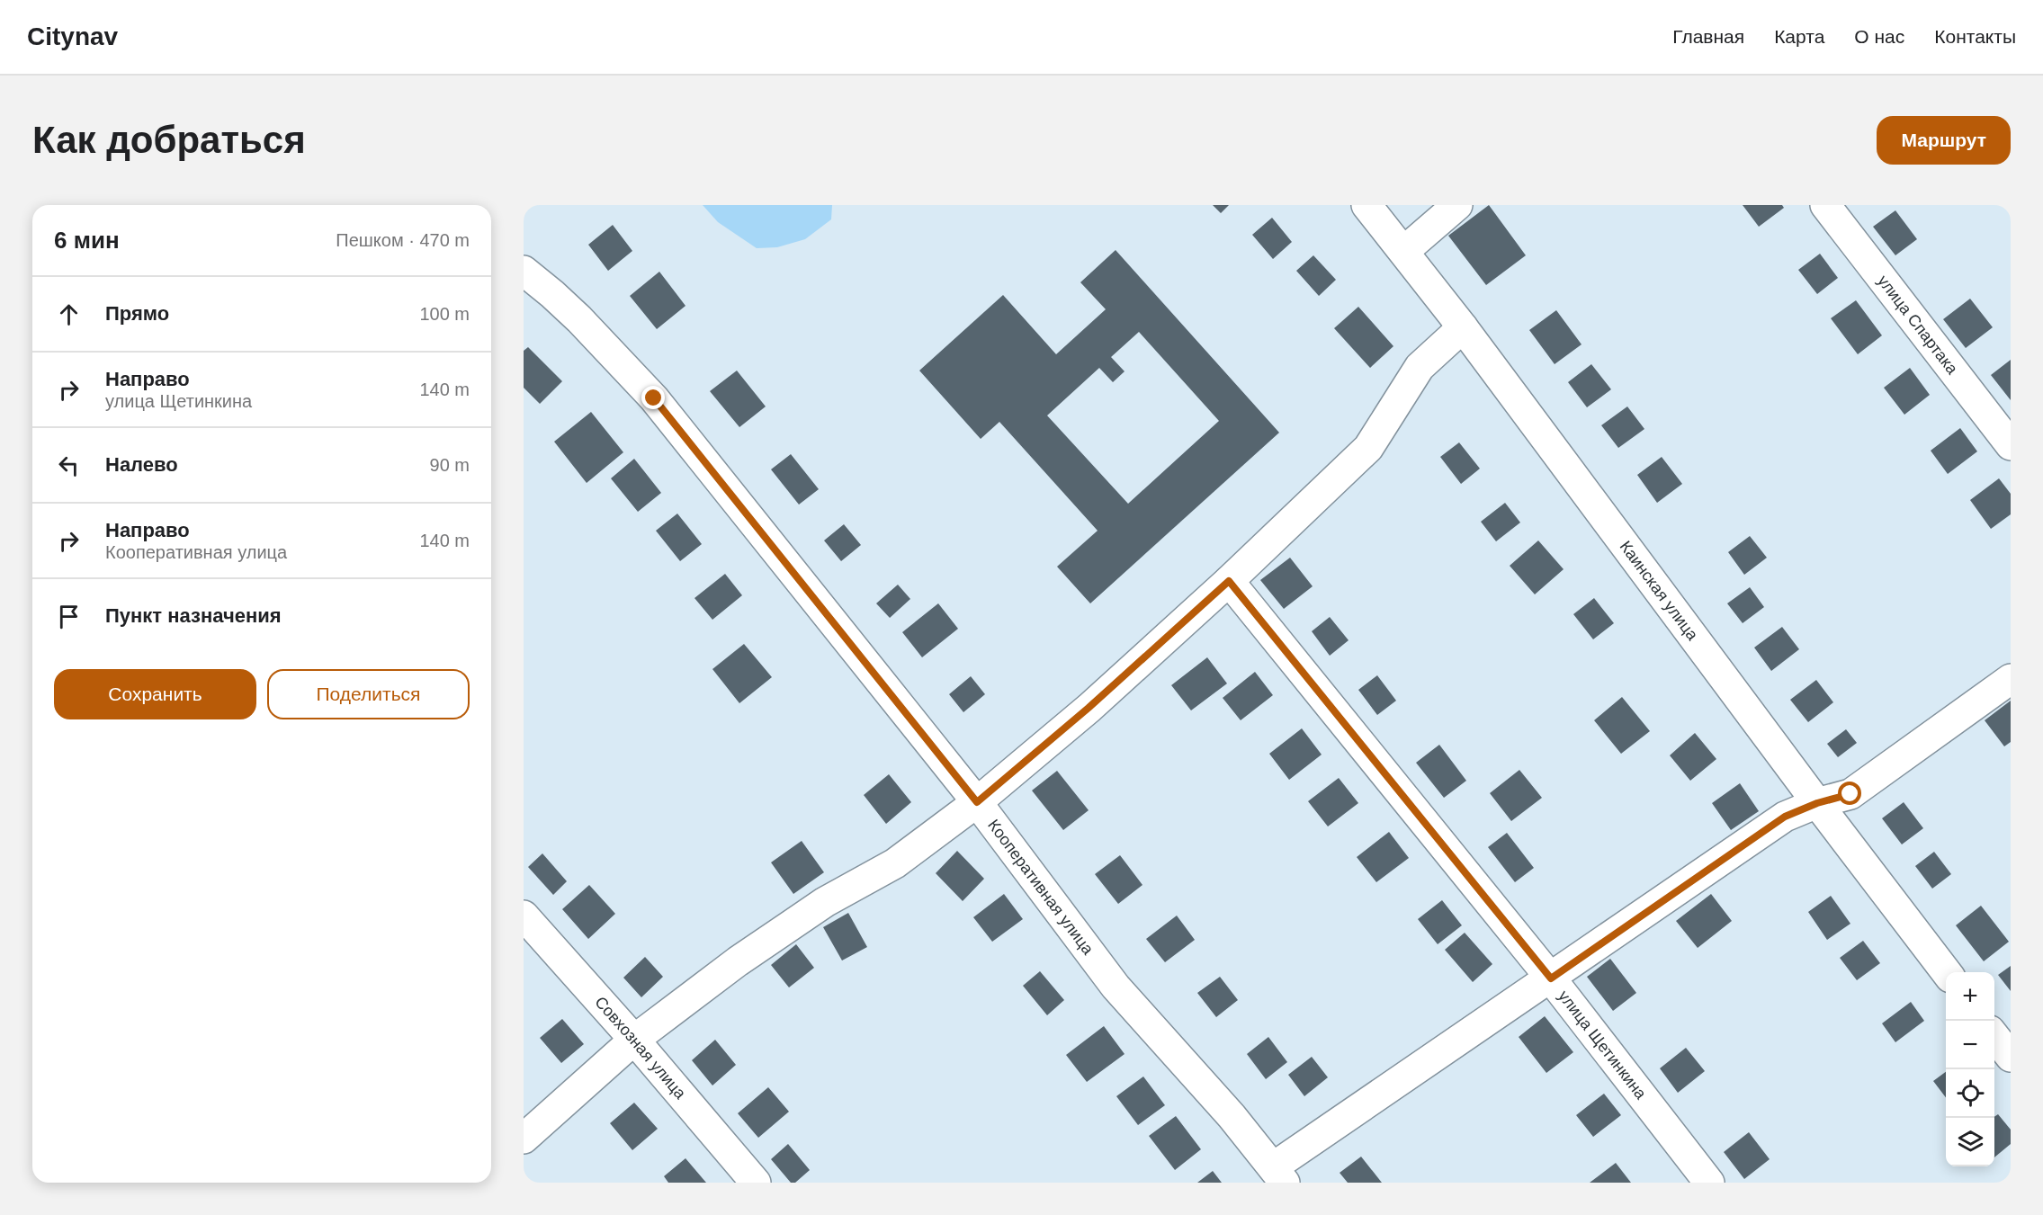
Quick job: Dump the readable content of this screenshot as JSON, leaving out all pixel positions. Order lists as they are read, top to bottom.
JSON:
{
  "streets": {
    "street": [
      "улица Спартака",
      "Каинская улица",
      "Кооперативная улица",
      "улица Щетинкина",
      "Совхозная улица"
    ]
  },
  "page": {
    "header": "Citynav",
    "nav": [
      "Главная",
      "Карта",
      "О нас",
      "Контакты"
    ],
    "buttons": [
      "Маршрут",
      ["Сохранить", "Поделиться"]
    ],
    "title": "Как добраться",
    "heading": ["6 мин", "Пешком · 470 m"],
    "list": [
      ["Прямо", "100 m"],
      ["Направо", "улица Щетинкина", "140 m"],
      ["Налево", "90 m"],
      ["Направо", "Кооперативная улица", "140 m"],
      "Пункт назначения"
    ],
    "map_buttons": ["+", "−"]
  }
}
